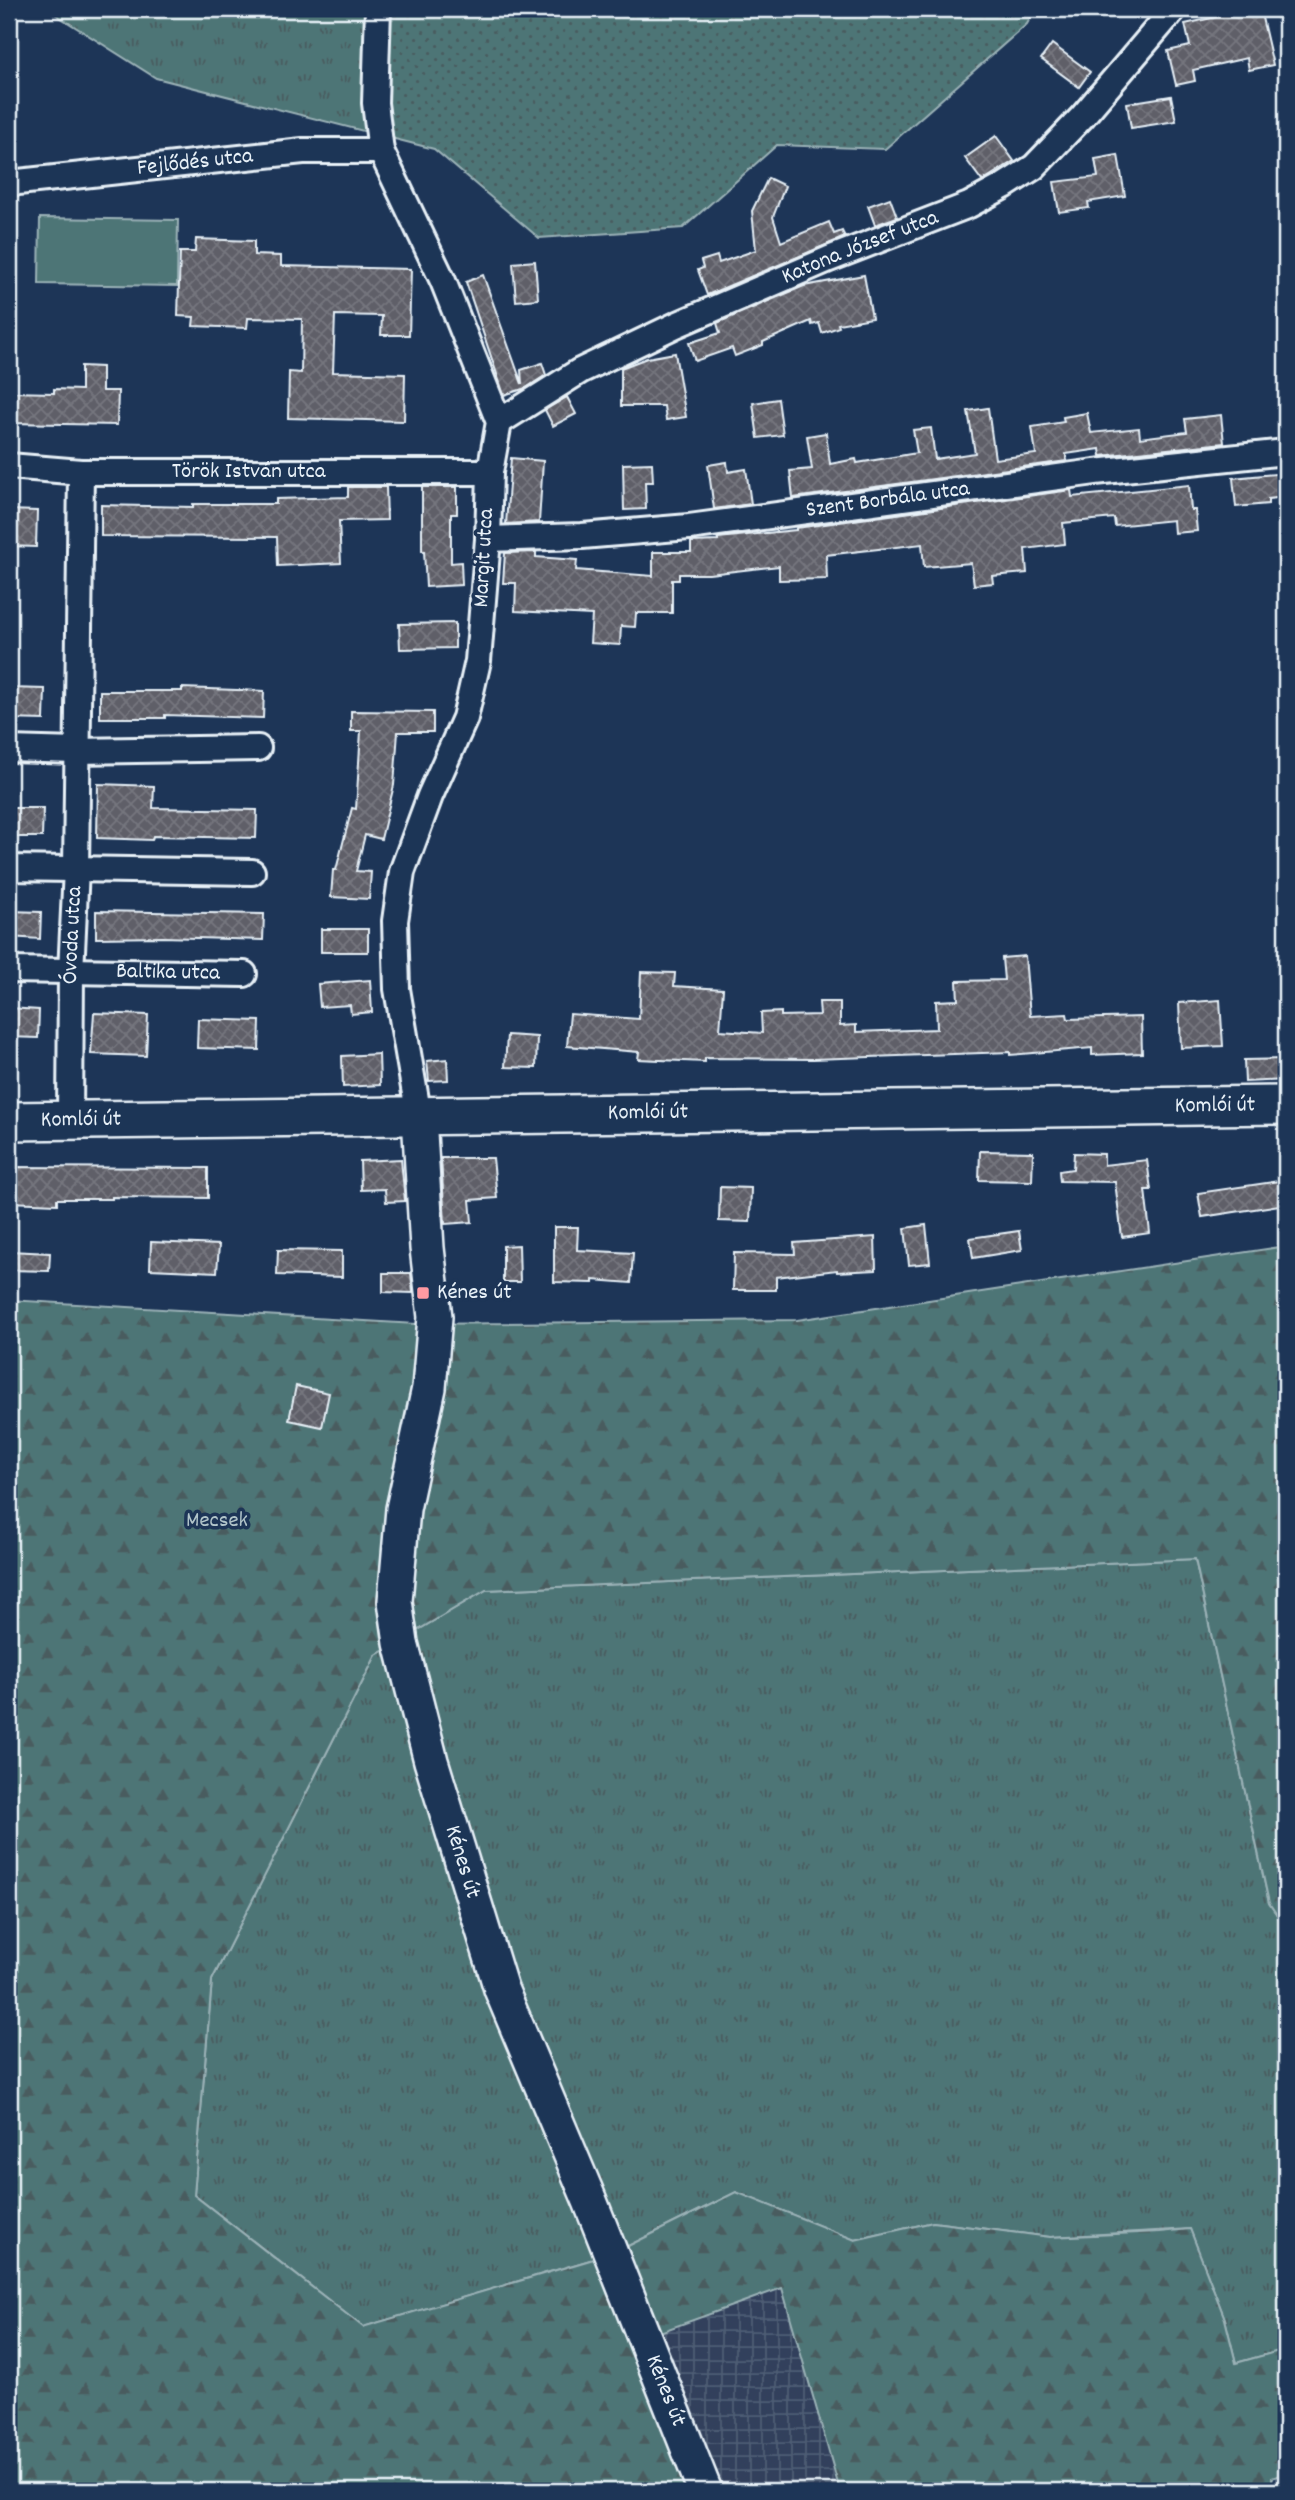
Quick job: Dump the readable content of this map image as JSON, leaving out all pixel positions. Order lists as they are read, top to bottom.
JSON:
{
  "streets": {
    "main road": ["Komlói út"],
    "street": [
      "Fejlődés utca",
      "Katona József utca",
      "Török István utca",
      "Szent Borbála utca",
      "Margit utca",
      "Óvoda utca",
      "Baltika utca",
      "Kénes út"
    ]
  },
  "crossings": [
    ["Katona József utca", "Margit utca"],
    ["Török István utca", "Margit utca"],
    ["Török István utca", "Óvoda utca"],
    ["Szent Borbála utca", "Margit utca"],
    ["Margit utca", "Komlói út"],
    ["Margit utca", "Kénes út"],
    ["Óvoda utca", "Baltika utca"],
    ["Óvoda utca", "Komlói út"],
    ["Komlói út", "Kénes út"]
  ],
  "parks": ["Mecsek"],
  "places": {
    "transit": ["Kénes út"]
  }
}
